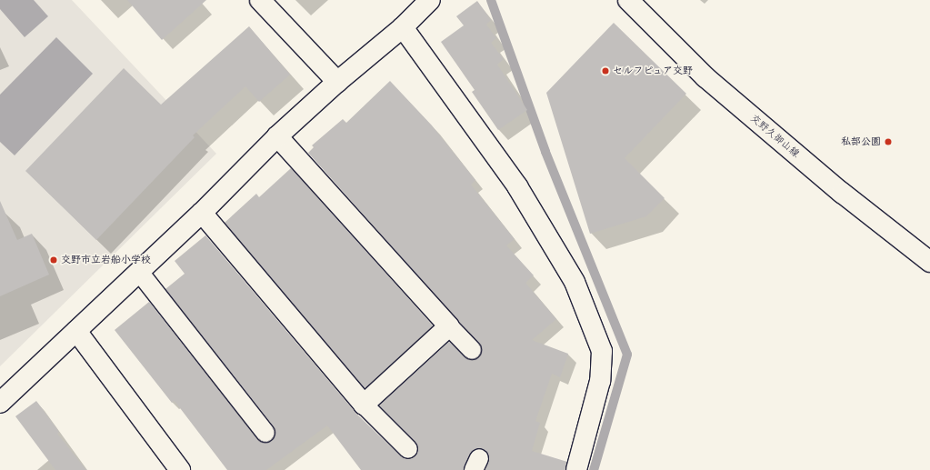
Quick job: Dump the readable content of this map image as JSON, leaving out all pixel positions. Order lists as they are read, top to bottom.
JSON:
{
  "streets": {
    "street": ["交野久御山線"]
  },
  "places": ["セルフピュア交野", "私部公園", "交野市立岩船小学校"]
}
